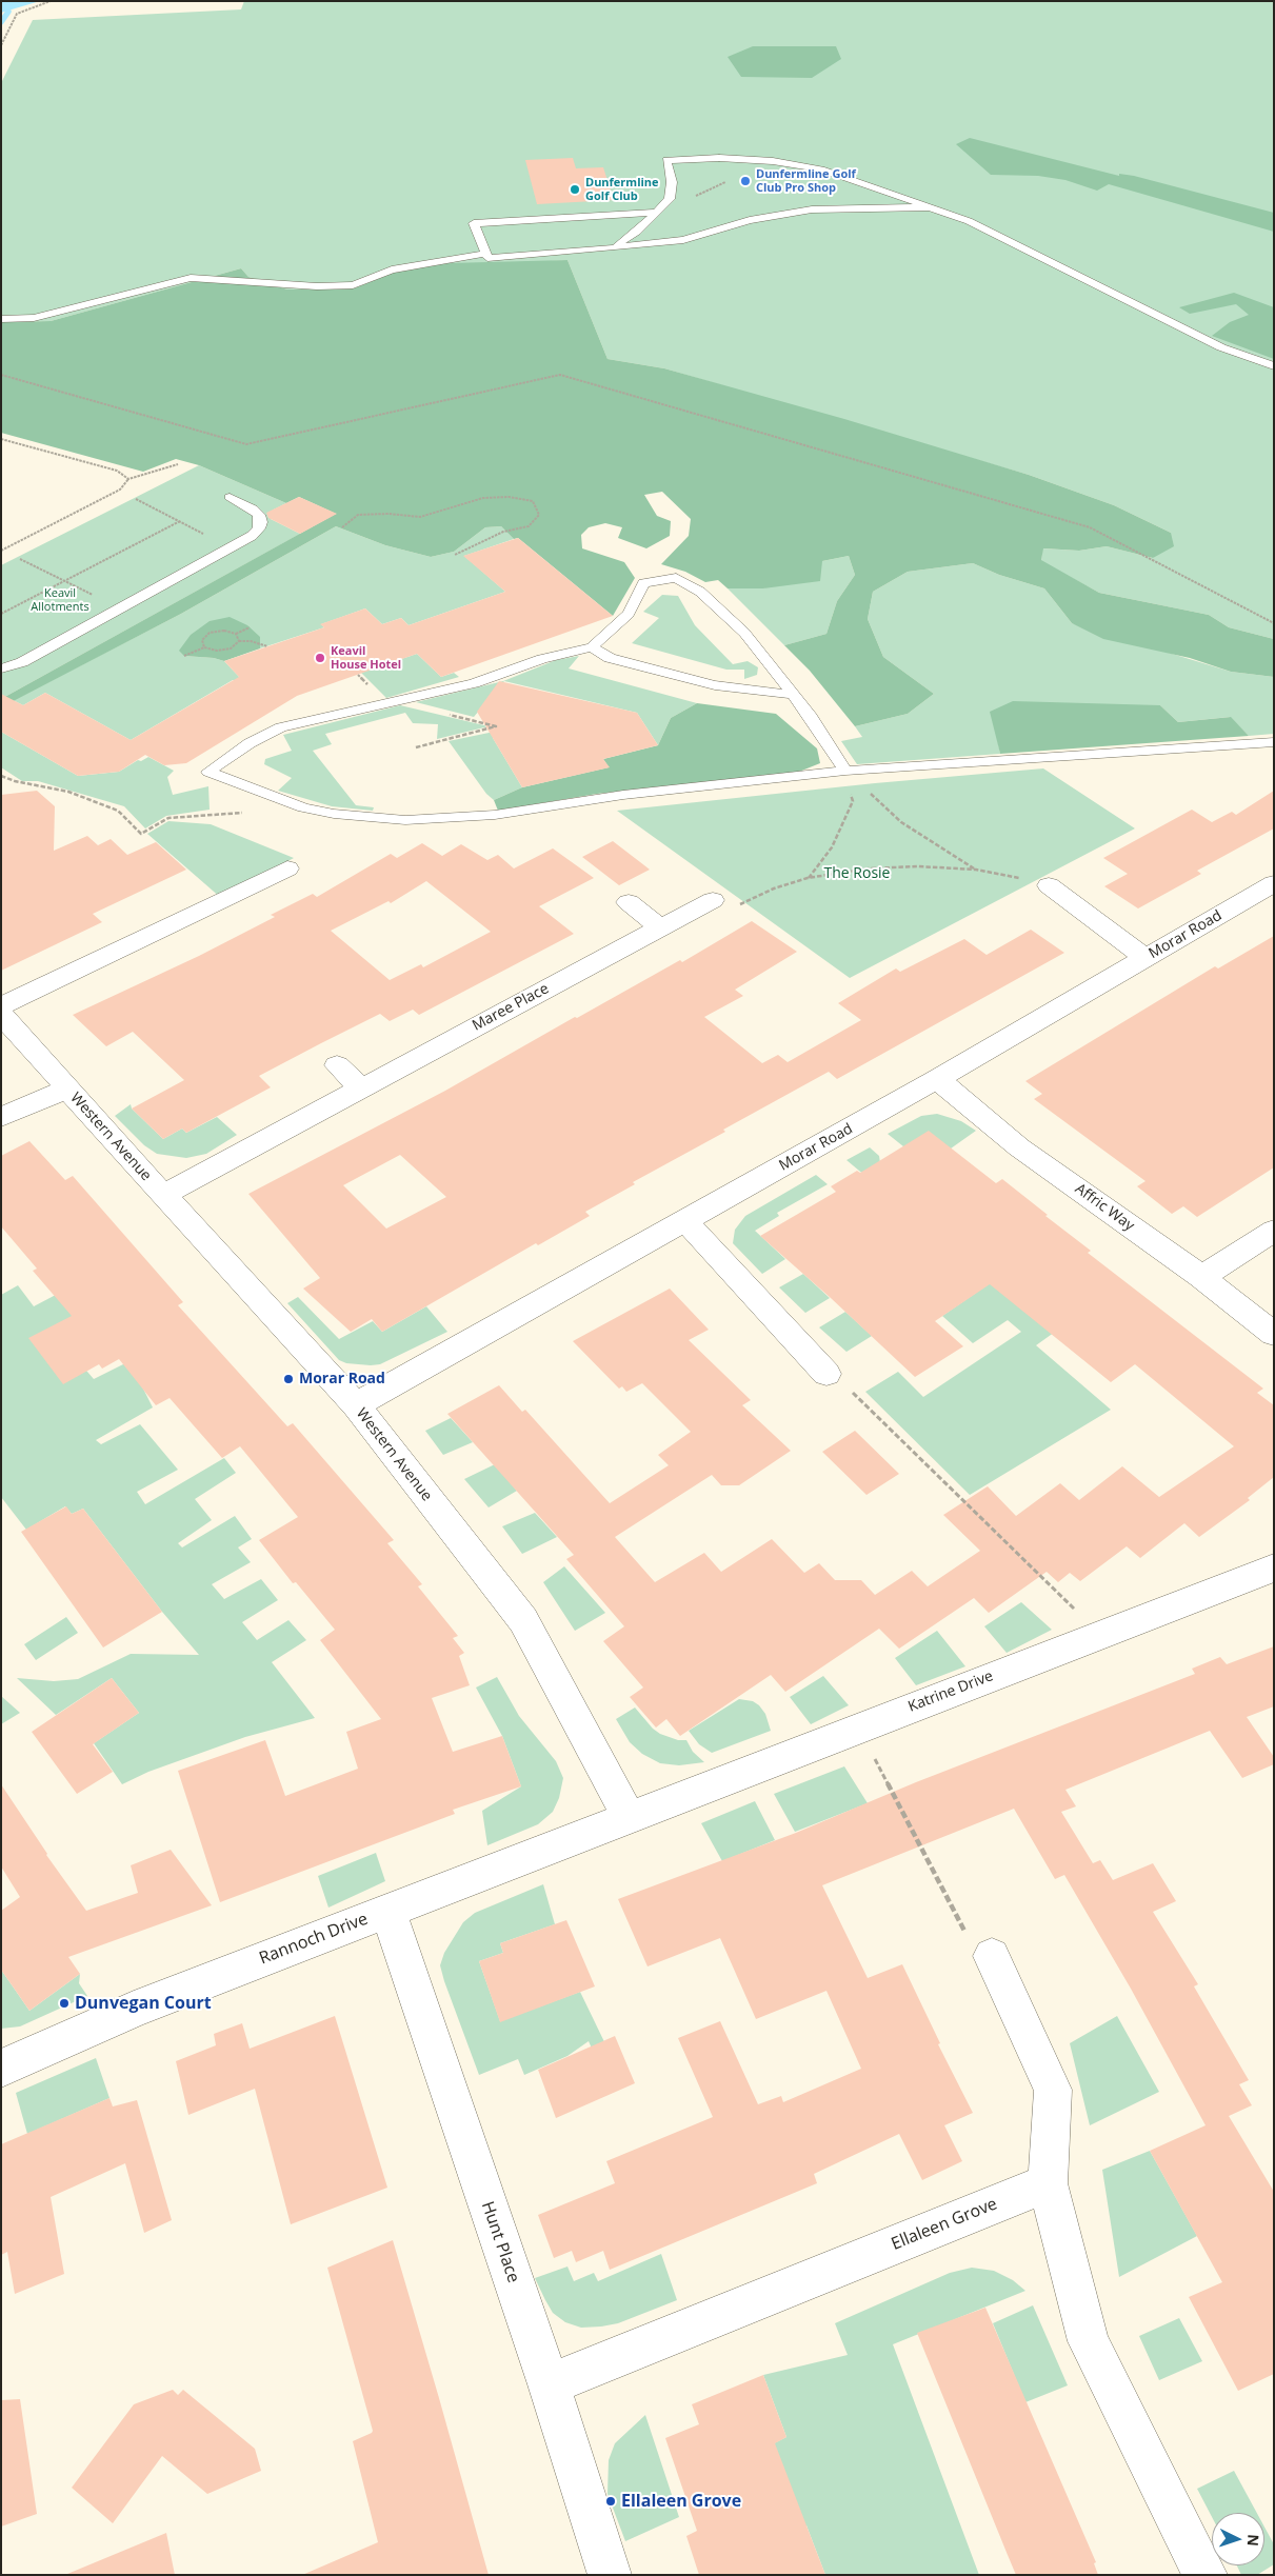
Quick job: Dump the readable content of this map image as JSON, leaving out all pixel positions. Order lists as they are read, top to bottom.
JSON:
{
  "streets": {
    "street": [
      "Morar Road",
      "Maree Place",
      "Western Avenue",
      "Affric Way",
      "Katrine Drive",
      "Rannoch Drive",
      "Ellaleen Grove",
      "Hunt Place"
    ]
  },
  "crossings": [
    ["Morar Road", "Western Avenue"],
    ["Morar Road", "Affric Way"],
    ["Maree Place", "Western Avenue"],
    ["Western Avenue", "Katrine Drive"],
    ["Western Avenue", "Rannoch Drive"],
    ["Katrine Drive", "Rannoch Drive"],
    ["Rannoch Drive", "Hunt Place"],
    ["Ellaleen Grove", "Hunt Place"]
  ],
  "parks": ["Keavil Allotments", "The Rosie"],
  "places": [
    "Dunfermline Golf Club Pro Shop",
    "Dunfermline Golf Club",
    "Keavil House Hotel",
    "Morar Road",
    "Dunvegan Court",
    "Ellaleen Grove"
  ],
  "north": "right"
}
